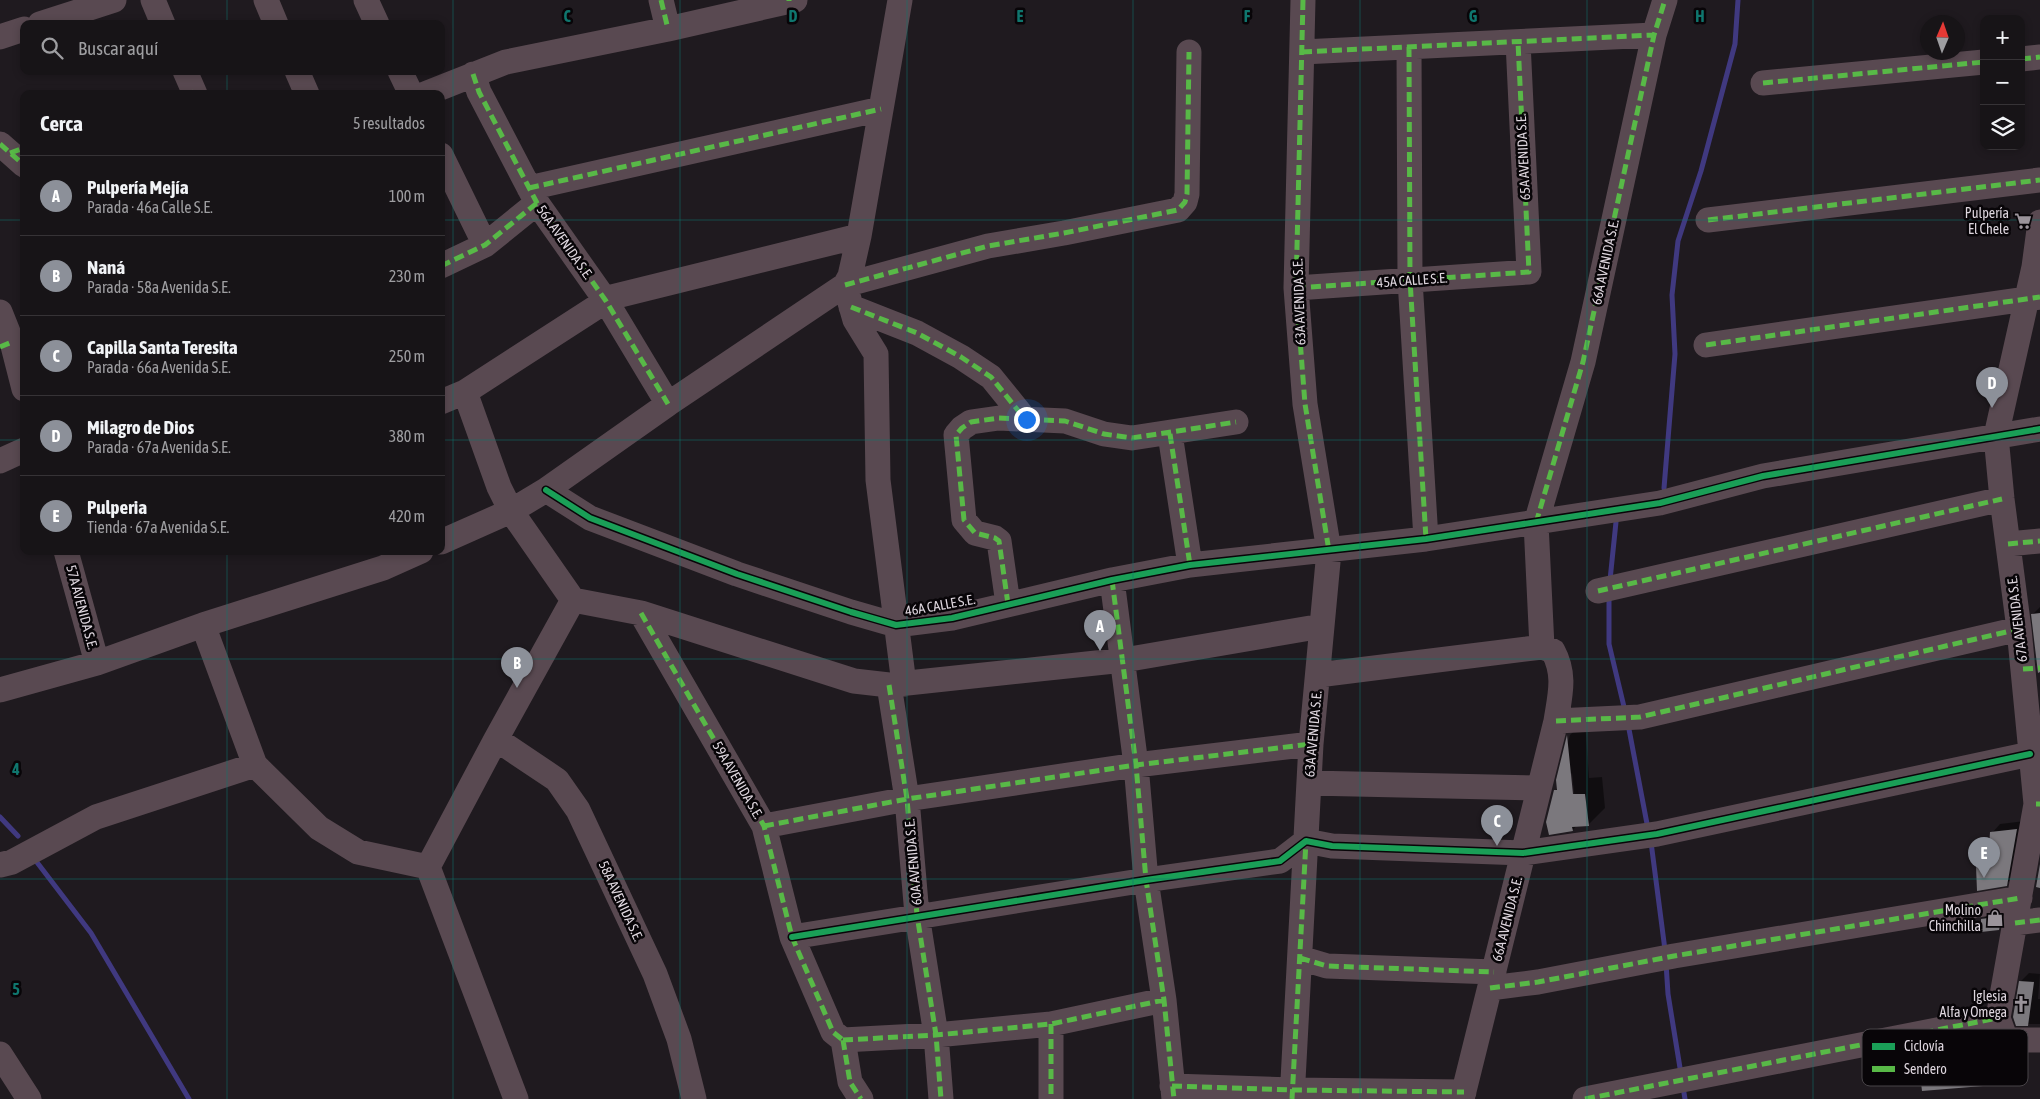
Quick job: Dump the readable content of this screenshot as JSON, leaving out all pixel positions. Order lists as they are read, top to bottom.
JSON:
{
  "streets": {
    "street": [
      "65A AVENIDA S.E.",
      "56A AVENIDA S.E.",
      "66A AVENIDA S.E.",
      "45A CALLE S.E.",
      "63A AVENIDA S.E.",
      "46A CALLE S.E.",
      "57A AVENIDA S.E.",
      "67A AVENIDA S.E.",
      "59A AVENIDA S.E.",
      "60A AVENIDA S.E.",
      "58A AVENIDA S.E."
    ]
  },
  "crossings": [
    ["65A AVENIDA S.E.", "45A CALLE S.E."],
    ["66A AVENIDA S.E.", "46A CALLE S.E."],
    ["45A CALLE S.E.", "63A AVENIDA S.E."],
    ["63A AVENIDA S.E.", "46A CALLE S.E."],
    ["46A CALLE S.E.", "67A AVENIDA S.E."],
    ["46A CALLE S.E.", "60A AVENIDA S.E."]
  ],
  "places": {
    "supermarket": ["Pulpería El Chele"],
    "shop": ["Molino Chinchilla"],
    "church": ["Iglesia Alfa y Omega"]
  },
  "legend": ["Ciclovía", "Sendero"],
  "north": "top",
  "page": {
    "map_buttons": ["+", "−"],
    "search": "Buscar aquí",
    "heading": ["Cerca", "5 resultados"],
    "list": [
      {
        "mark": "A",
        "name": "Pulpería Mejía",
        "note": "Parada · 46a Calle S.E.",
        "value": "100 m"
      },
      {
        "mark": "B",
        "name": "Naná",
        "note": "Parada · 58a Avenida S.E.",
        "value": "230 m"
      },
      {
        "mark": "C",
        "name": "Capilla Santa Teresita",
        "note": "Parada · 66a Avenida S.E.",
        "value": "250 m"
      },
      {
        "mark": "D",
        "name": "Milagro de Dios",
        "note": "Parada · 67a Avenida S.E.",
        "value": "380 m"
      },
      {
        "mark": "E",
        "name": "Pulperia",
        "note": "Tienda · 67a Avenida S.E.",
        "value": "420 m"
      }
    ],
    "pins": [
      "D",
      "A",
      "B",
      "C",
      "E"
    ]
  },
  "grid": {
    "columns": [
      "C",
      "D",
      "E",
      "F",
      "G",
      "H"
    ],
    "rows": ["4", "5"]
  }
}
